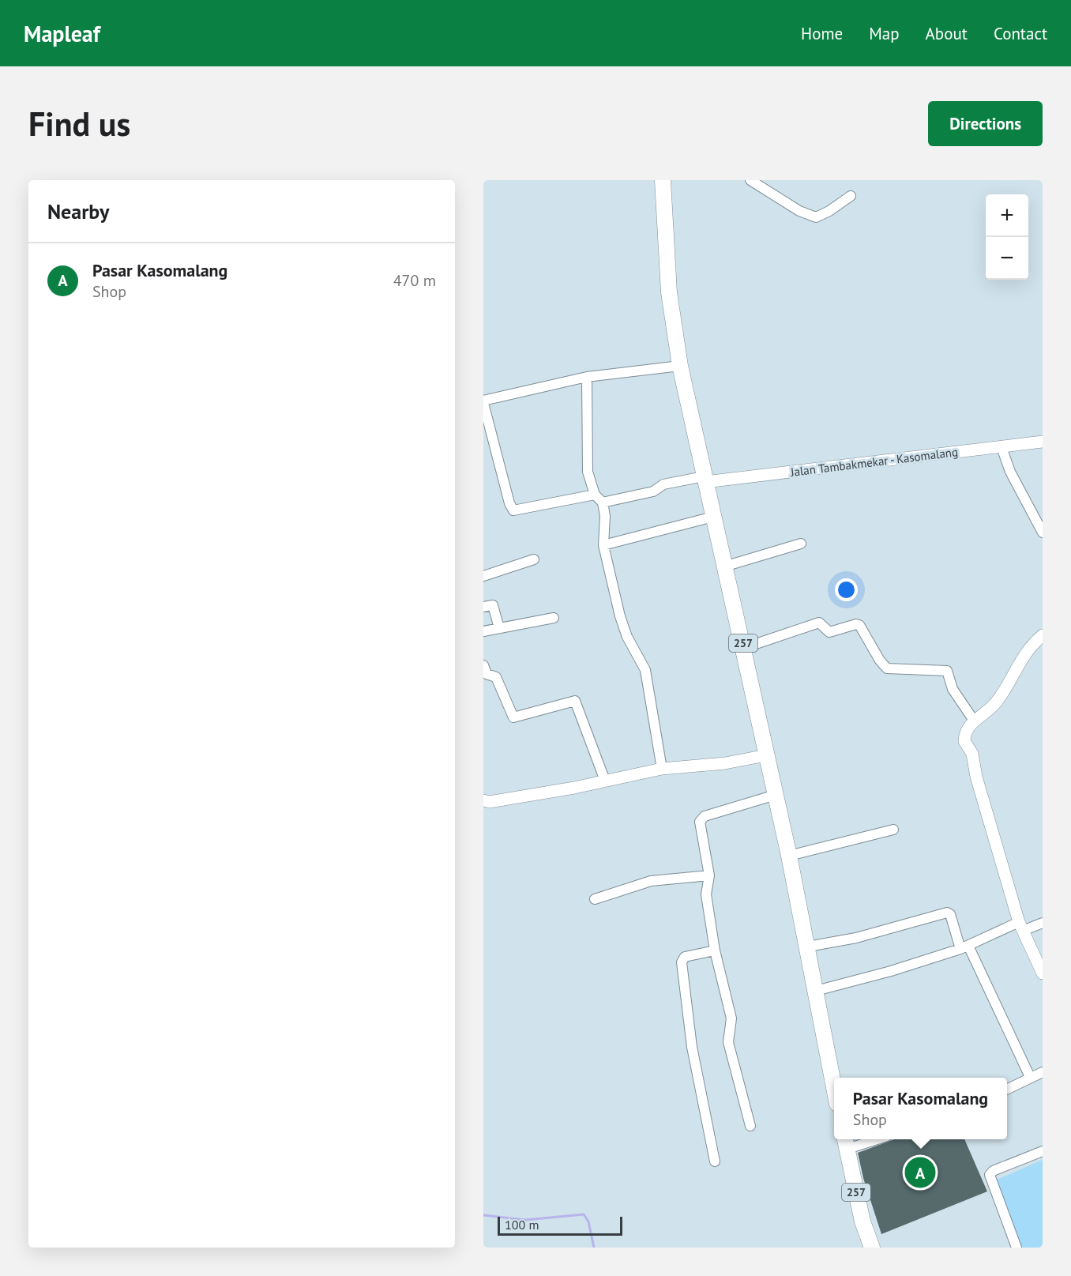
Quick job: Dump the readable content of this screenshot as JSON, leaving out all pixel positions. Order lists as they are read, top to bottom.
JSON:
{
  "streets": {
    "main road": ["257"],
    "street": ["Jalan Tambakmekar - Kasomalang"]
  },
  "crossings": [
    ["Jalan Tambakmekar - Kasomalang", "257"]
  ],
  "scale_bar": "100 m",
  "page": {
    "header": "Mapleaf",
    "nav": [
      "Home",
      "Map",
      "About",
      "Contact"
    ],
    "buttons": "Directions",
    "title": "Find us",
    "heading": "Nearby",
    "map_buttons": ["+", "−"],
    "list": [
      {
        "mark": "A",
        "name": "Pasar Kasomalang",
        "note": "Shop",
        "value": "470 m"
      }
    ],
    "popup": ["Pasar Kasomalang", "Shop"],
    "pins": "A",
    "scale": "100 m"
  }
}
